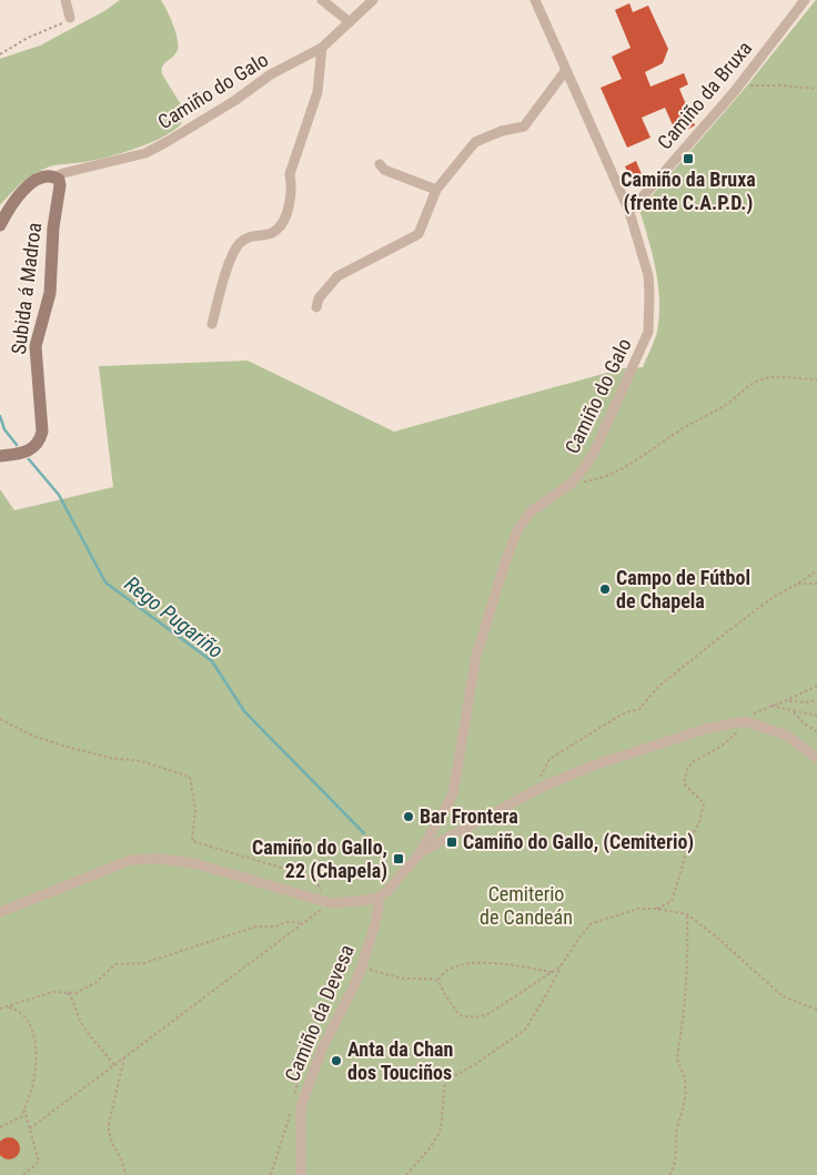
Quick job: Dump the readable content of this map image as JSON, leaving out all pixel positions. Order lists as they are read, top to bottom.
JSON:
{
  "streets": {
    "street": [
      "Camiño do Galo",
      "Camiño da Bruxa",
      "Subida á Madroa",
      "Camiño da Devesa"
    ]
  },
  "crossings": [
    ["Camiño do Galo", "Camiño da Bruxa"],
    ["Camiño do Galo", "Subida á Madroa"]
  ],
  "water": ["Rego Pugariño"],
  "parks": ["Cemiterio de Candeán"],
  "places": {
    "transit": ["Camiño da Bruxa (frente C.A.P.D.)", "Camiño do Gallo, (Cemiterio)", "Camiño do Gallo, 22 (Chapela)"],
    "other": ["Campo de Fútbol de Chapela", "Bar Frontera", "Anta da Chan dos Touciños"]
  }
}
